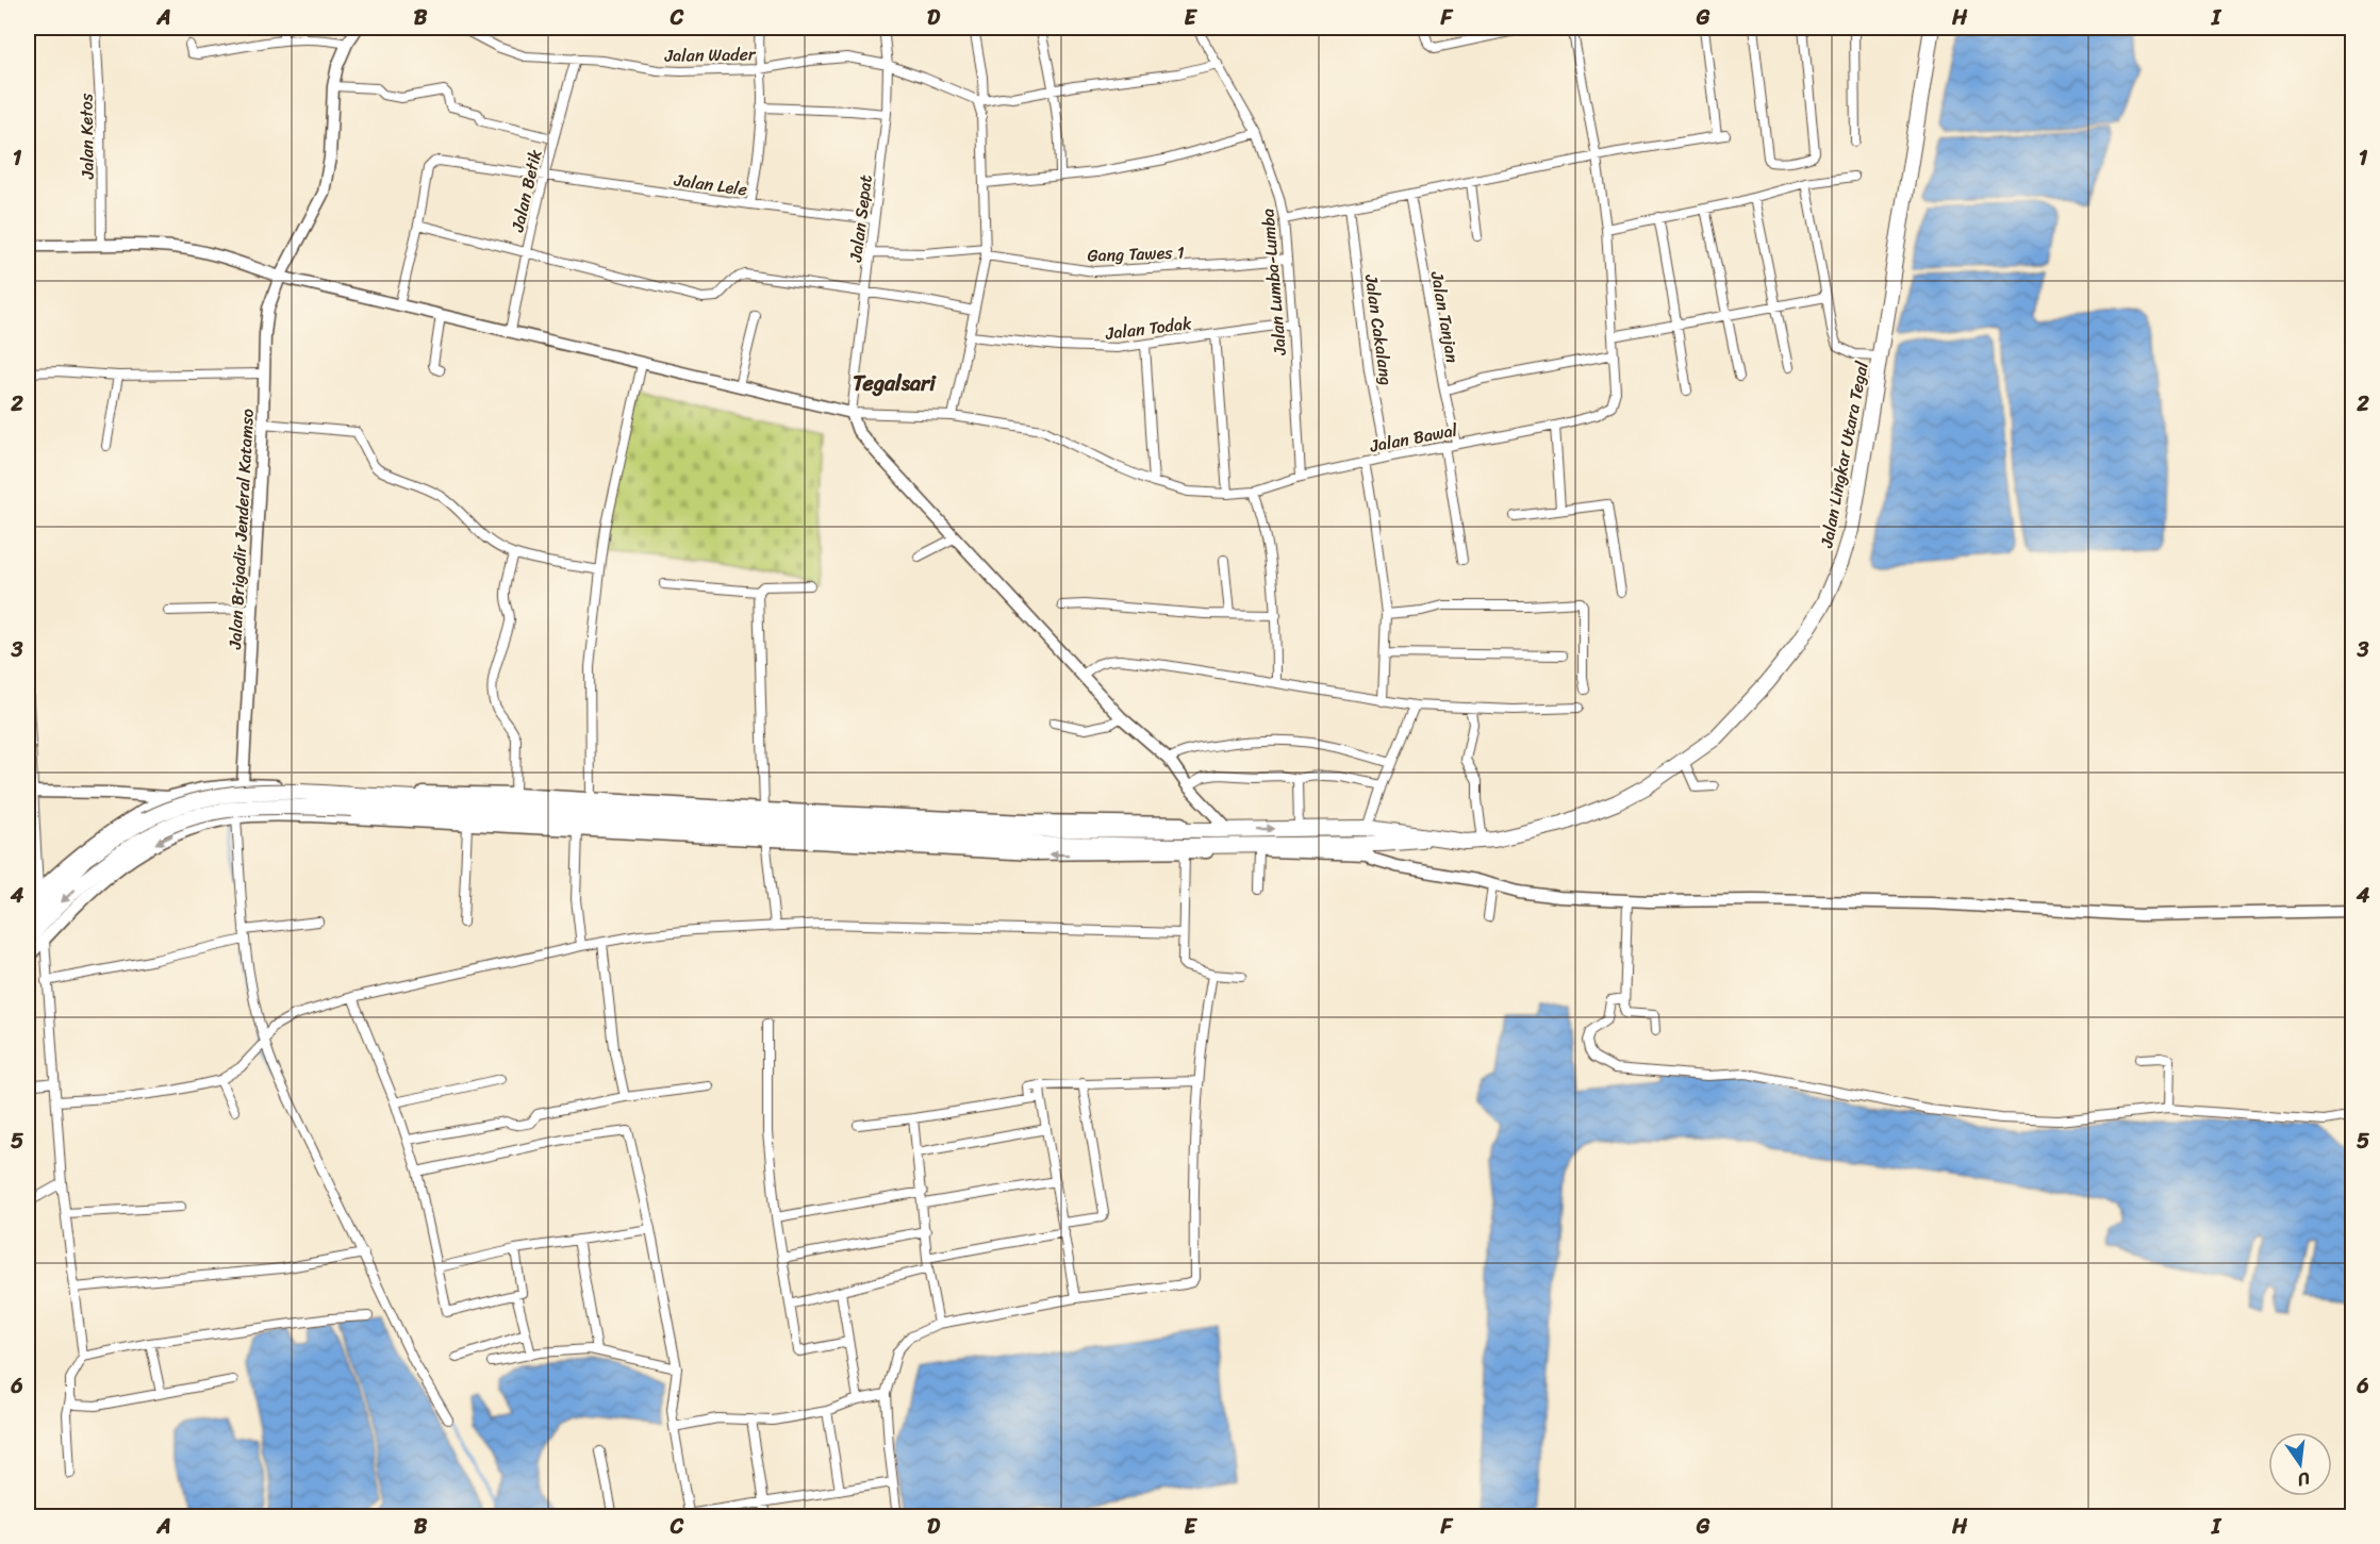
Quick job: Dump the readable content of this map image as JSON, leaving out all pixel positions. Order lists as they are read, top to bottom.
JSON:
{
  "streets": {
    "highway": ["Jalan Lingkar Utara Tegal"],
    "street": [
      "Jalan Wader",
      "Jalan Ketos",
      "Jalan Lele",
      "Jalan Betik",
      "Jalan Sepat",
      "Gang Tawes 1",
      "Jalan Lumba-Lumba",
      "Jalan Tanjan",
      "Jalan Todak",
      "Jalan Cakalang",
      "Jalan Bawal",
      "Jalan Brigadir Jenderal Katamso"
    ]
  },
  "crossings": [
    ["Jalan Wader", "Jalan Betik"],
    ["Jalan Wader", "Jalan Sepat"],
    ["Jalan Lele", "Jalan Betik"],
    ["Jalan Lele", "Jalan Sepat"],
    ["Jalan Sepat", "Gang Tawes 1"],
    ["Jalan Sepat", "Jalan Bawal"],
    ["Gang Tawes 1", "Jalan Lumba-Lumba"],
    ["Jalan Lumba-Lumba", "Jalan Todak"],
    ["Jalan Lumba-Lumba", "Jalan Bawal"],
    ["Jalan Tanjan", "Jalan Bawal"],
    ["Jalan Cakalang", "Jalan Bawal"]
  ],
  "districts": ["Tegalsari"],
  "north": "bottom",
  "grid": {
    "columns": [
      "A",
      "B",
      "C",
      "D",
      "E",
      "F",
      "G",
      "H",
      "I"
    ],
    "rows": [
      "1",
      "2",
      "3",
      "4",
      "5",
      "6"
    ]
  }
}
